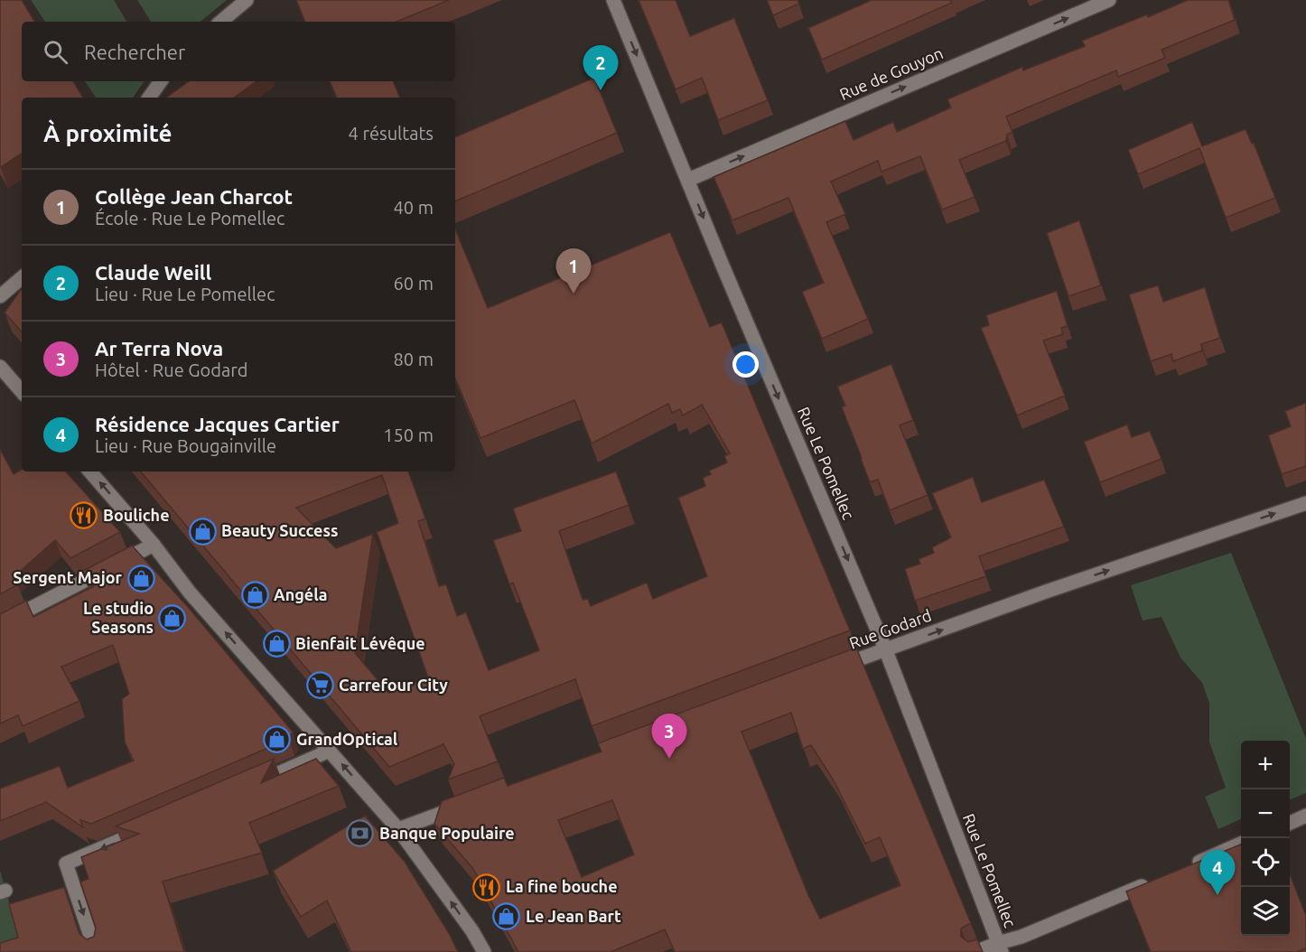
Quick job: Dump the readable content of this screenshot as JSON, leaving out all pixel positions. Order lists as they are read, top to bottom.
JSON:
{
  "streets": {
    "street": ["Rue de Gouyon", "Rue Le Pomellec", "Rue Godard"]
  },
  "crossings": [
    ["Rue de Gouyon", "Rue Le Pomellec"],
    ["Rue Le Pomellec", "Rue Godard"]
  ],
  "one_way": ["Rue de Gouyon", "Rue Le Pomellec", "Rue Godard"],
  "places": {
    "restaurant": ["Bouliche", "La fine bouche"],
    "shop": [
      "Beauty Success",
      "Sergent Major",
      "Angéla",
      "Le studio Seasons",
      "Bienfait Lévêque",
      "GrandOptical",
      "Le Jean Bart"
    ],
    "supermarket": ["Carrefour City"],
    "bank": ["Banque Populaire"]
  },
  "page": {
    "search": "Rechercher",
    "pins": [
      "2",
      "1",
      "3",
      "4"
    ],
    "heading": ["À proximité", "4 résultats"],
    "list": [
      {
        "mark": "1",
        "name": "Collège Jean Charcot",
        "note": "École · Rue Le Pomellec",
        "value": "40 m"
      },
      {
        "mark": "2",
        "name": "Claude Weill",
        "note": "Lieu · Rue Le Pomellec",
        "value": "60 m"
      },
      {
        "mark": "3",
        "name": "Ar Terra Nova",
        "note": "Hôtel · Rue Godard",
        "value": "80 m"
      },
      {
        "mark": "4",
        "name": "Résidence Jacques Cartier",
        "note": "Lieu · Rue Bougainville",
        "value": "150 m"
      }
    ],
    "map_buttons": ["+", "−"]
  }
}
